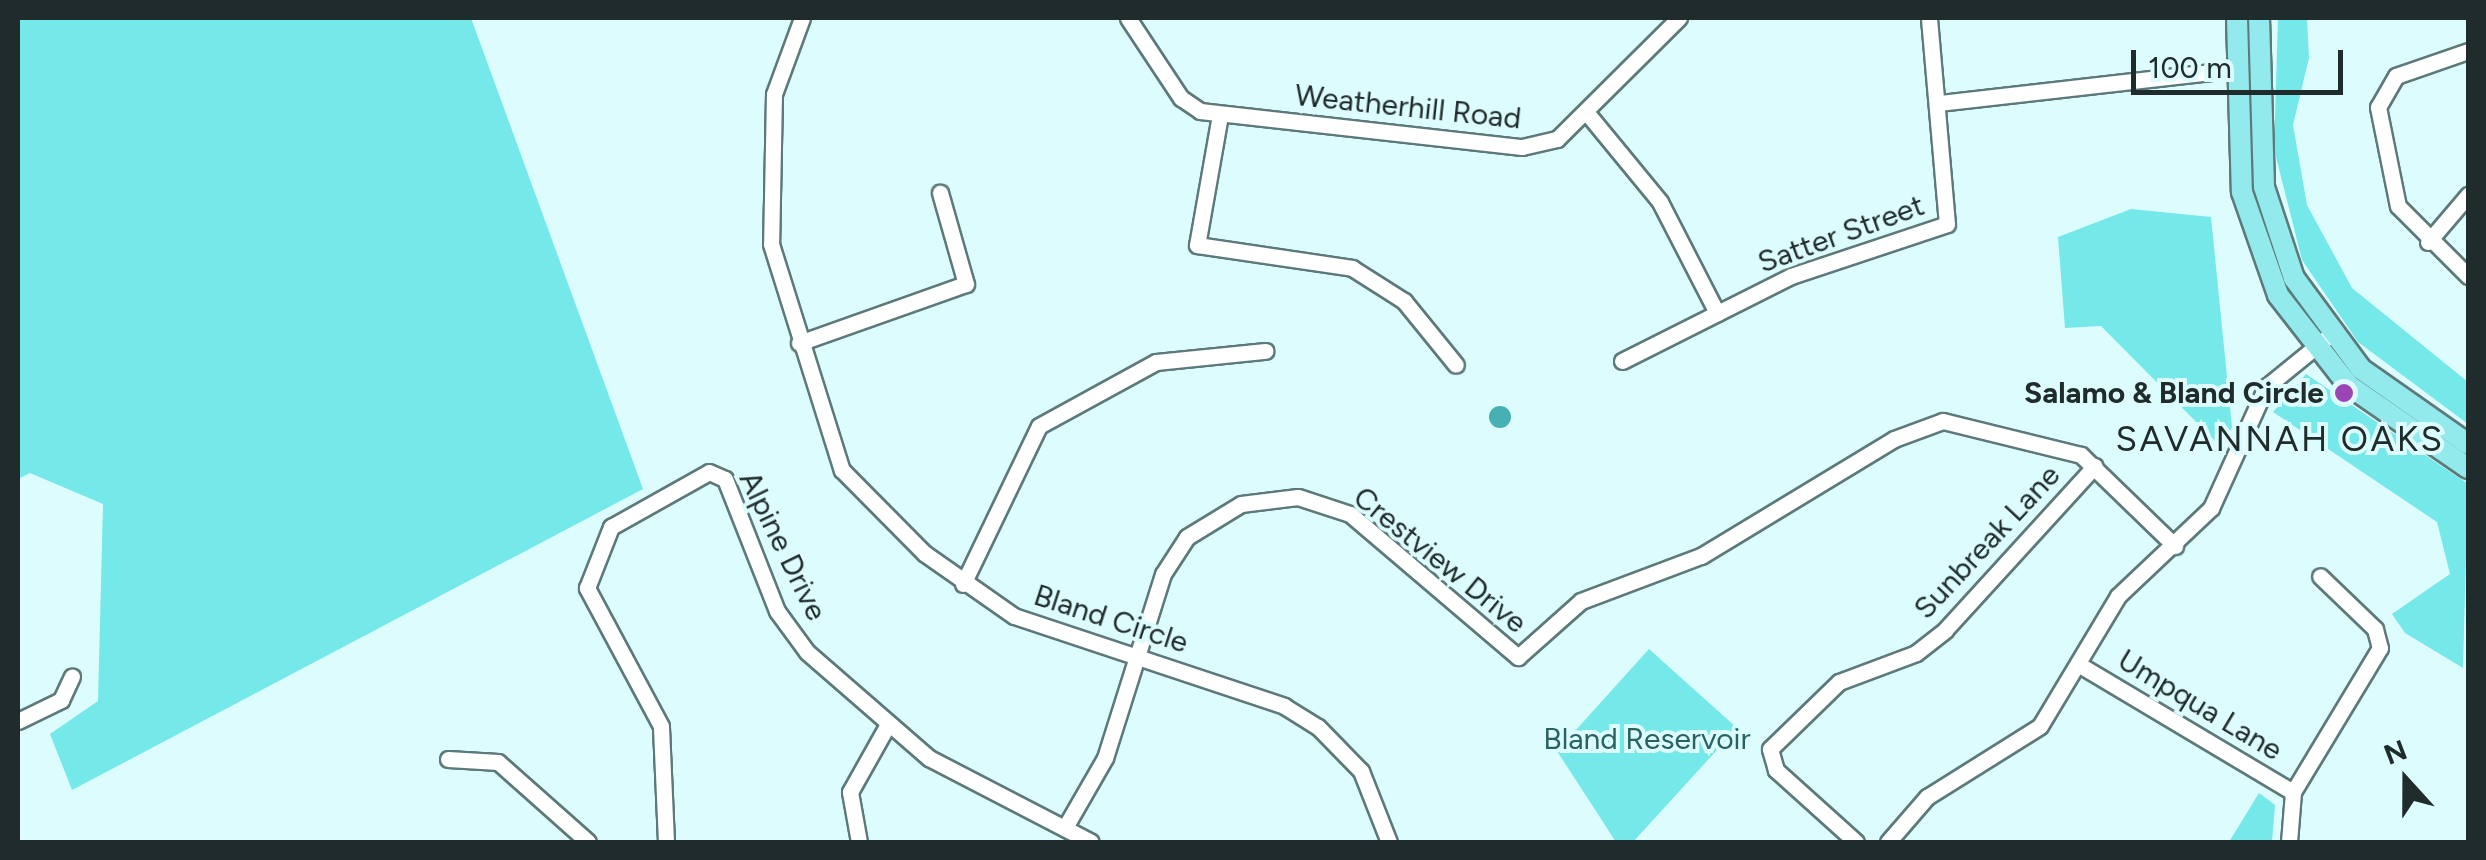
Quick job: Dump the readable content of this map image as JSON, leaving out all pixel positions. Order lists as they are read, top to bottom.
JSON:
{
  "streets": {
    "street": [
      "Weatherhill Road",
      "Satter Street",
      "Sunbreak Lane",
      "Alpine Drive",
      "Crestview Drive",
      "Bland Circle",
      "Umpqua Lane"
    ]
  },
  "crossings": [
    ["Sunbreak Lane", "Crestview Drive"],
    ["Alpine Drive", "Crestview Drive"],
    ["Crestview Drive", "Bland Circle"]
  ],
  "districts": ["SAVANNAH OAKS"],
  "parks": ["Bland Reservoir"],
  "places": ["Salamo & Bland Circle"],
  "scale_bar": "100 m",
  "north": "top"
}
